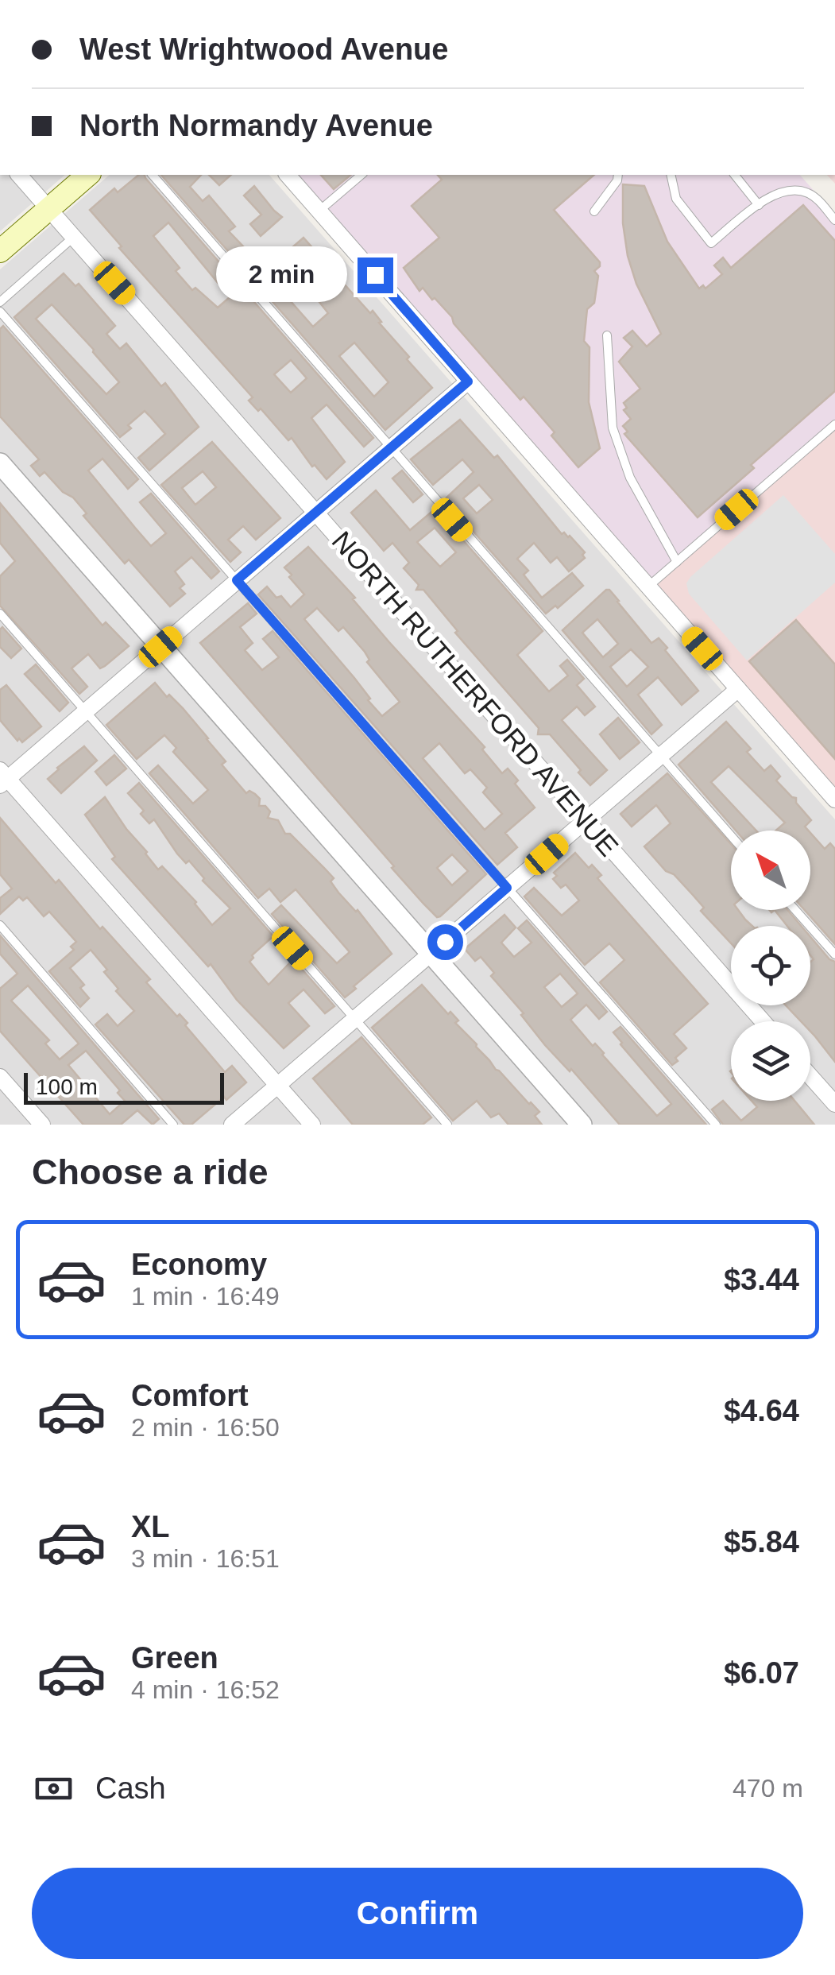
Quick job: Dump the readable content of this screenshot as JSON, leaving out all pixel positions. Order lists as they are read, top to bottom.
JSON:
{
  "streets": {
    "street": ["NORTH RUTHERFORD AVENUE"]
  },
  "scale_bar": "100 m",
  "north": "top left",
  "page": {
    "banner": ["West Wrightwood Avenue", "North Normandy Avenue"],
    "bubble": "2 min",
    "scale": "100 m",
    "heading": "Choose a ride",
    "list": [
      {
        "name": "Economy",
        "note": "1 min · 16:49",
        "value": "$3.44"
      },
      {
        "name": "Comfort",
        "note": "2 min · 16:50",
        "value": "$4.64"
      },
      {
        "name": "XL",
        "note": "3 min · 16:51",
        "value": "$5.84"
      },
      {
        "name": "Green",
        "note": "4 min · 16:52",
        "value": "$6.07"
      }
    ],
    "pay": ["Cash", "470 m"],
    "buttons": "Confirm"
  }
}
